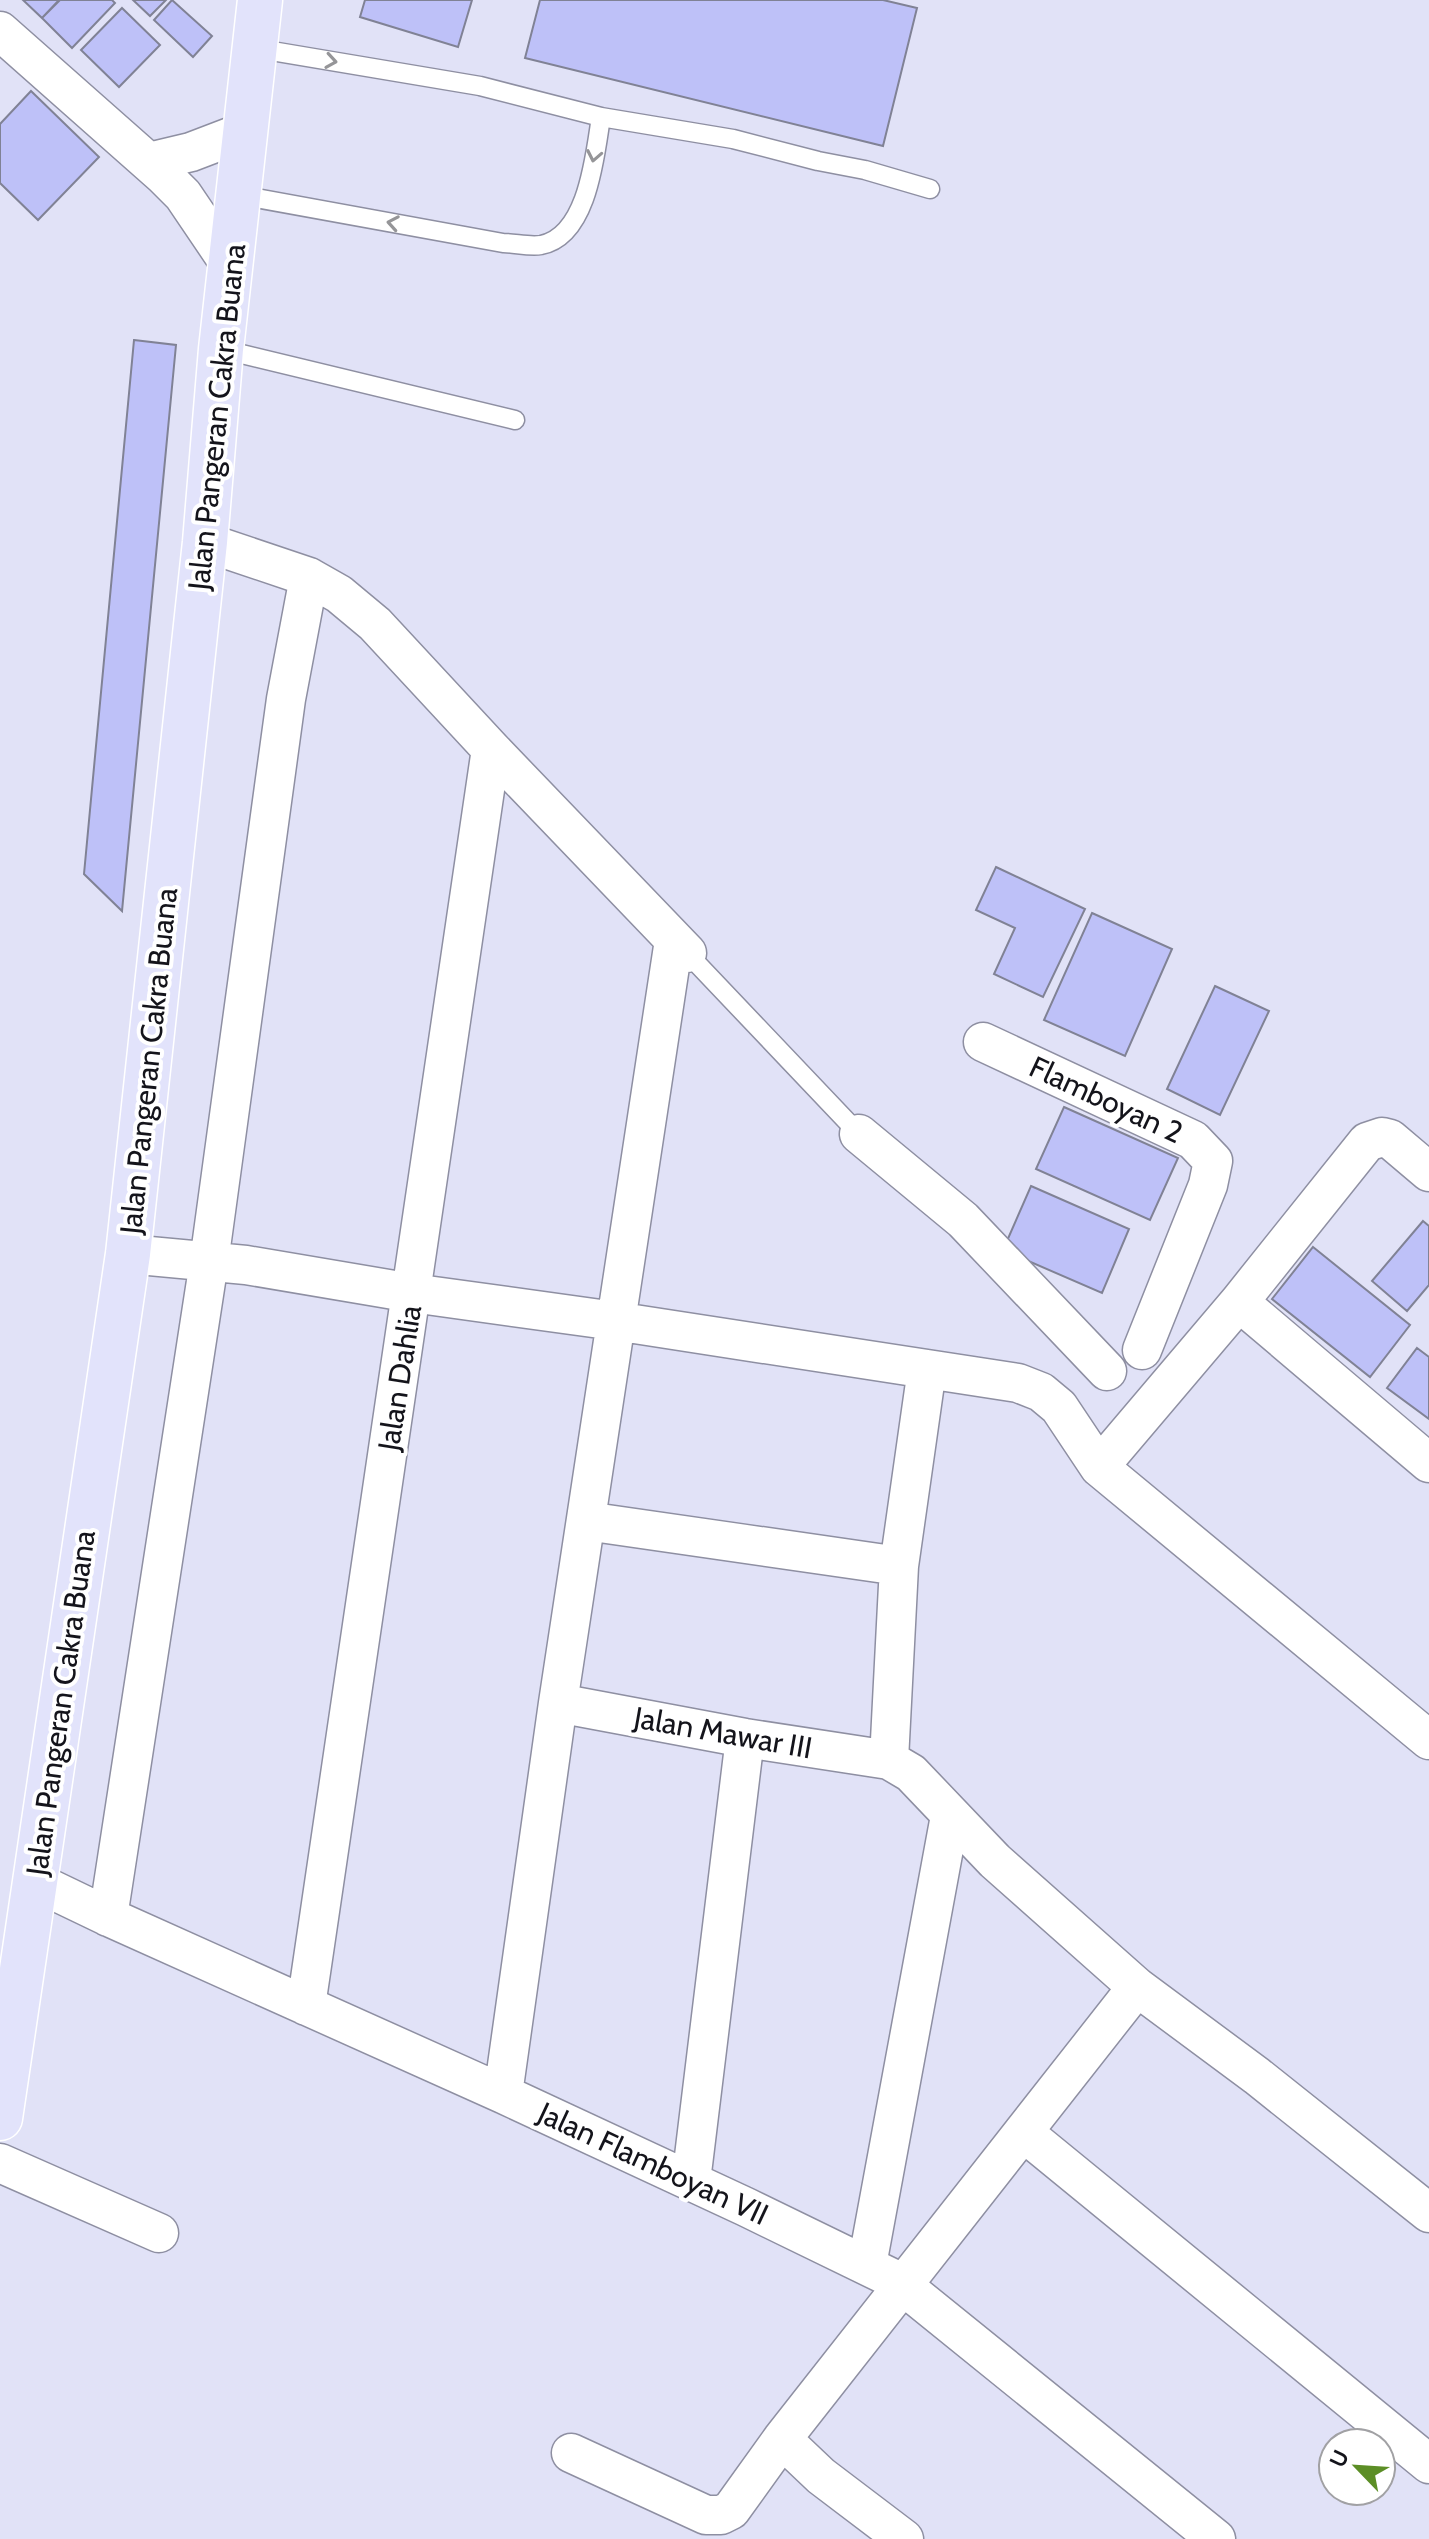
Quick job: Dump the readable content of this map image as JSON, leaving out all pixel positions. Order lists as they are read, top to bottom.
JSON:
{
  "streets": {
    "main road": ["Jalan Pangeran Cakra Buana"],
    "street": [
      "Flamboyan 2",
      "Jalan Dahlia",
      "Jalan Mawar III",
      "Jalan Flamboyan VII"
    ]
  },
  "crossings": [
    ["Jalan Pangeran Cakra Buana", "Jalan Flamboyan VII"],
    ["Jalan Dahlia", "Jalan Flamboyan VII"]
  ],
  "north": "top left"
}
